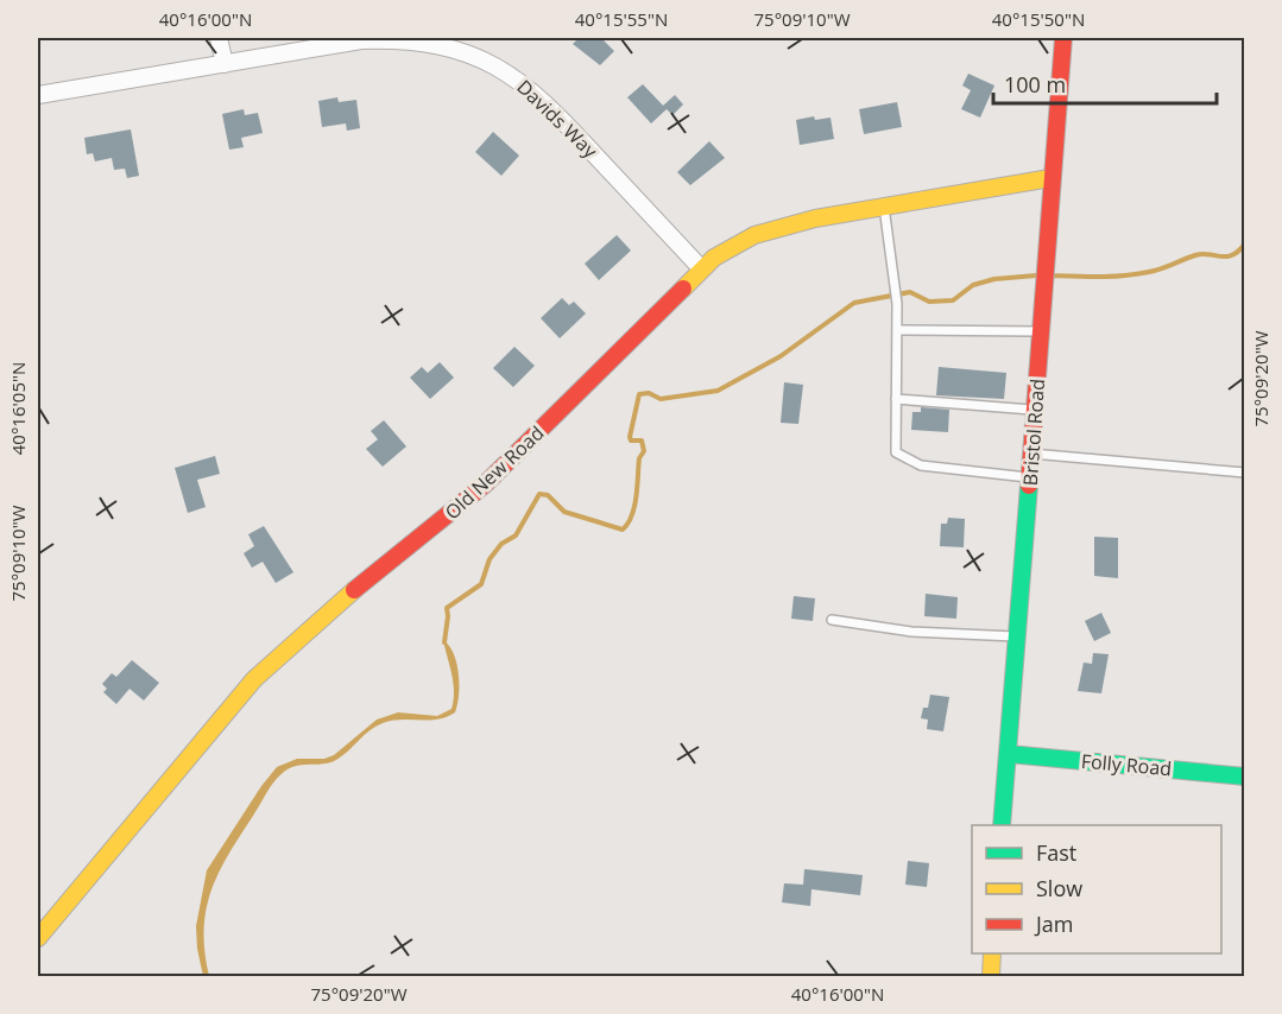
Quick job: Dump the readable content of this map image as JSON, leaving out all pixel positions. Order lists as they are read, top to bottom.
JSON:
{
  "streets": {
    "street": [
      "Davids Way",
      "Bristol Road",
      "Old New Road",
      "Folly Road"
    ]
  },
  "crossings": [
    ["Davids Way", "Old New Road"],
    ["Bristol Road", "Old New Road"],
    ["Bristol Road", "Folly Road"]
  ],
  "legend": ["Fast", "Slow", "Jam"],
  "scale_bar": "100 m",
  "coordinates": [
    "40°16'00\"N",
    "40°15'55\"N",
    "75°09'10\"W",
    "40°15'50\"N",
    "75°09'20\"W",
    "40°16'05\"N"
  ]
}
